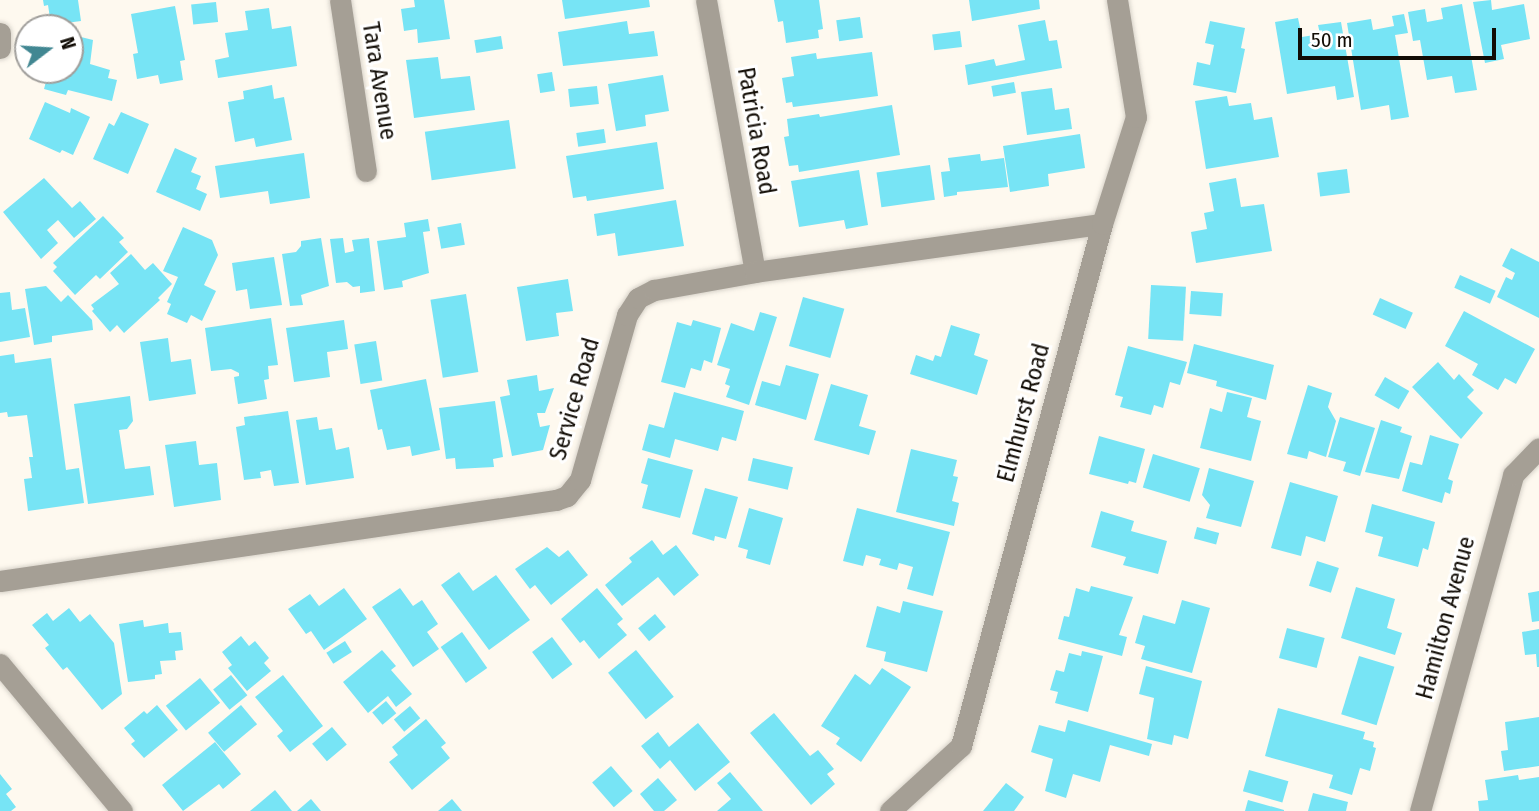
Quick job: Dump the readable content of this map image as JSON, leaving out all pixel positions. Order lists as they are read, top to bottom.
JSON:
{
  "streets": {
    "street": [
      "Tara Avenue",
      "Patricia Road",
      "Service Road",
      "Elmhurst Road",
      "Hamilton Avenue"
    ]
  },
  "crossings": [
    ["Patricia Road", "Service Road"],
    ["Service Road", "Elmhurst Road"]
  ],
  "scale_bar": "50 m",
  "north": "right"
}
